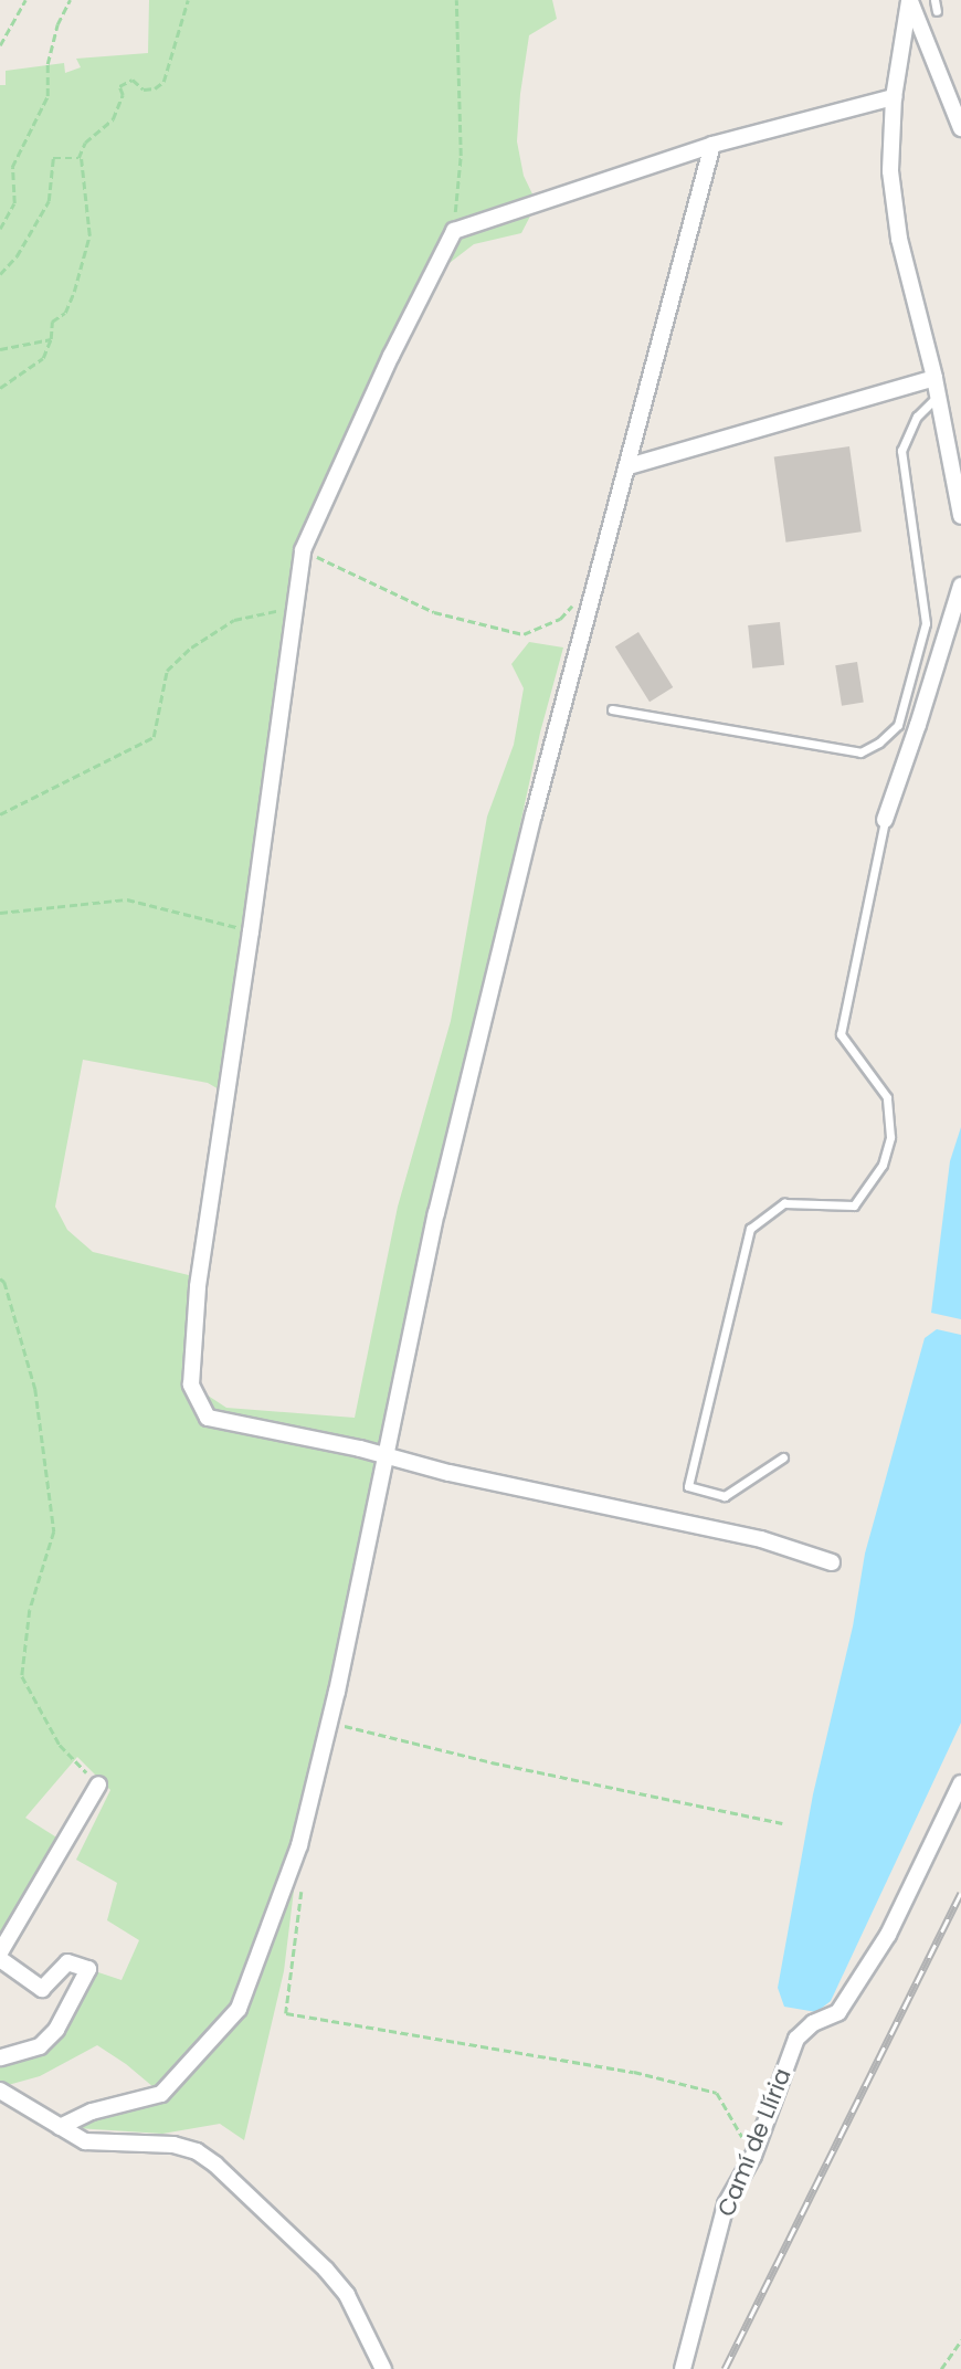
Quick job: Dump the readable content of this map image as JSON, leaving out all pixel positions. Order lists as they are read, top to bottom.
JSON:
{
  "streets": {
    "street": ["Camí de Llíria"]
  }
}
